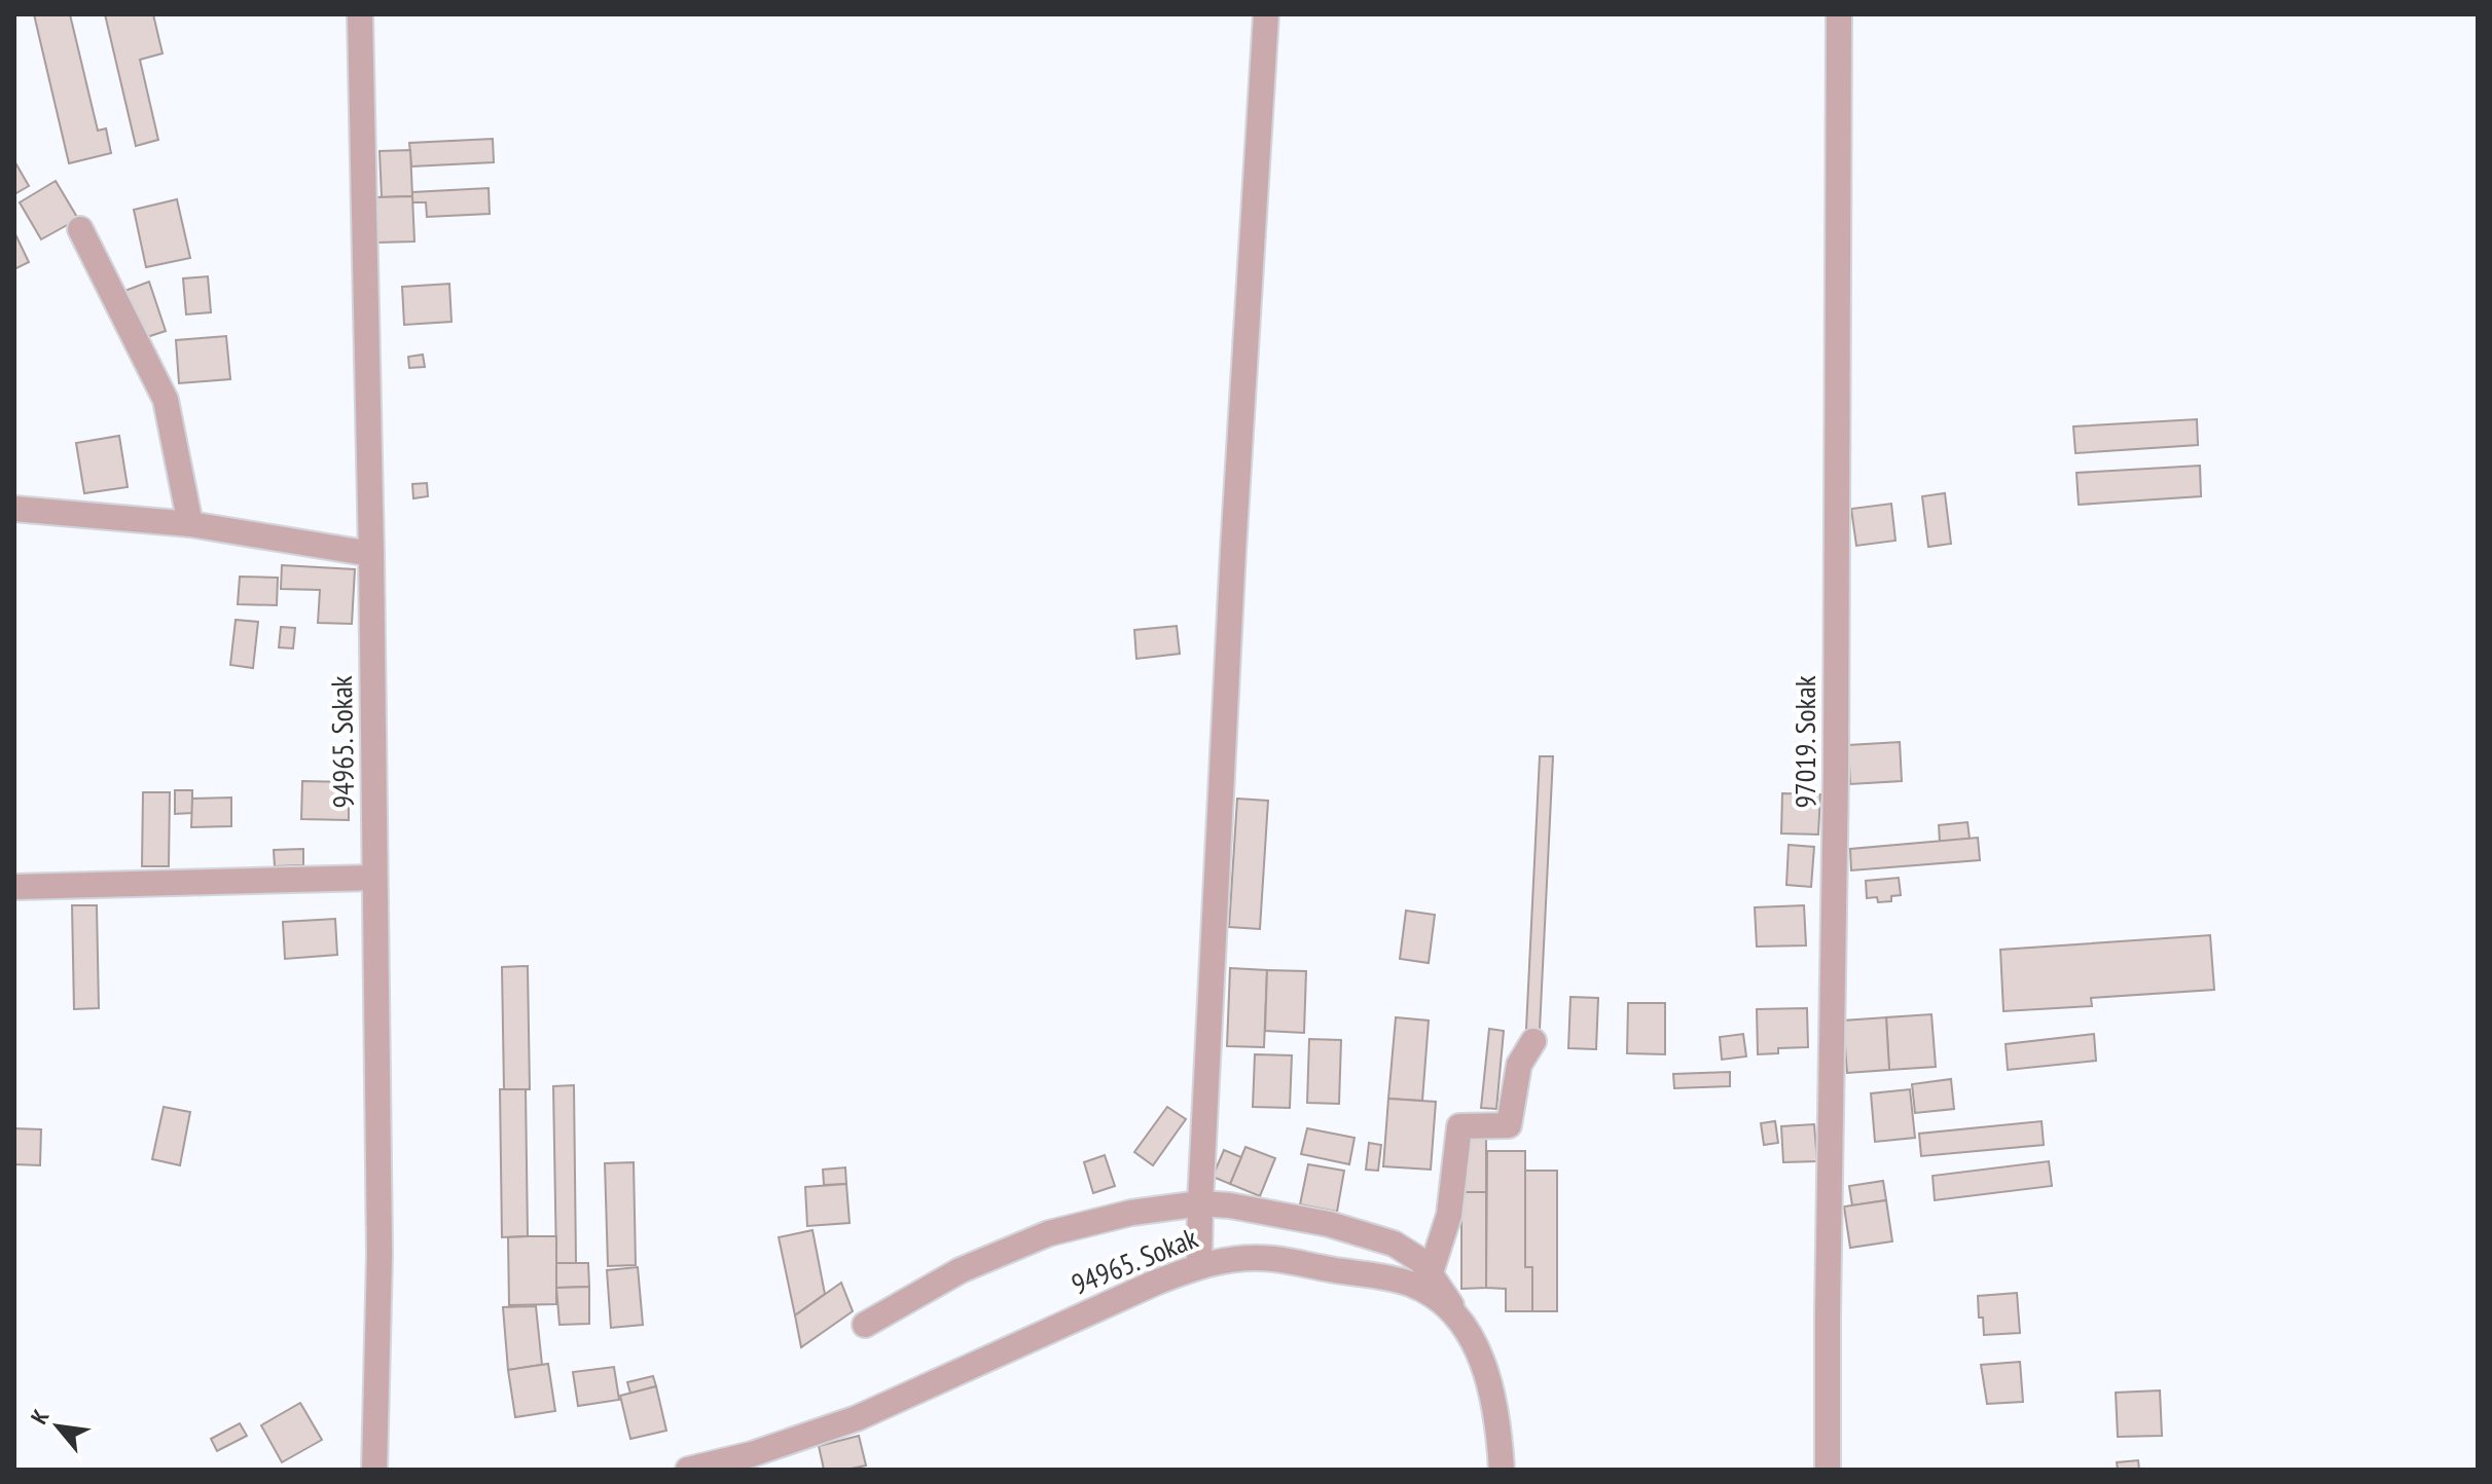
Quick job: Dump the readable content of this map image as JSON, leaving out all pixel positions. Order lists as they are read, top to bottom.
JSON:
{
  "streets": {
    "street": ["94965. Sokak", "97019. Sokak"]
  },
  "north": "top left"
}
